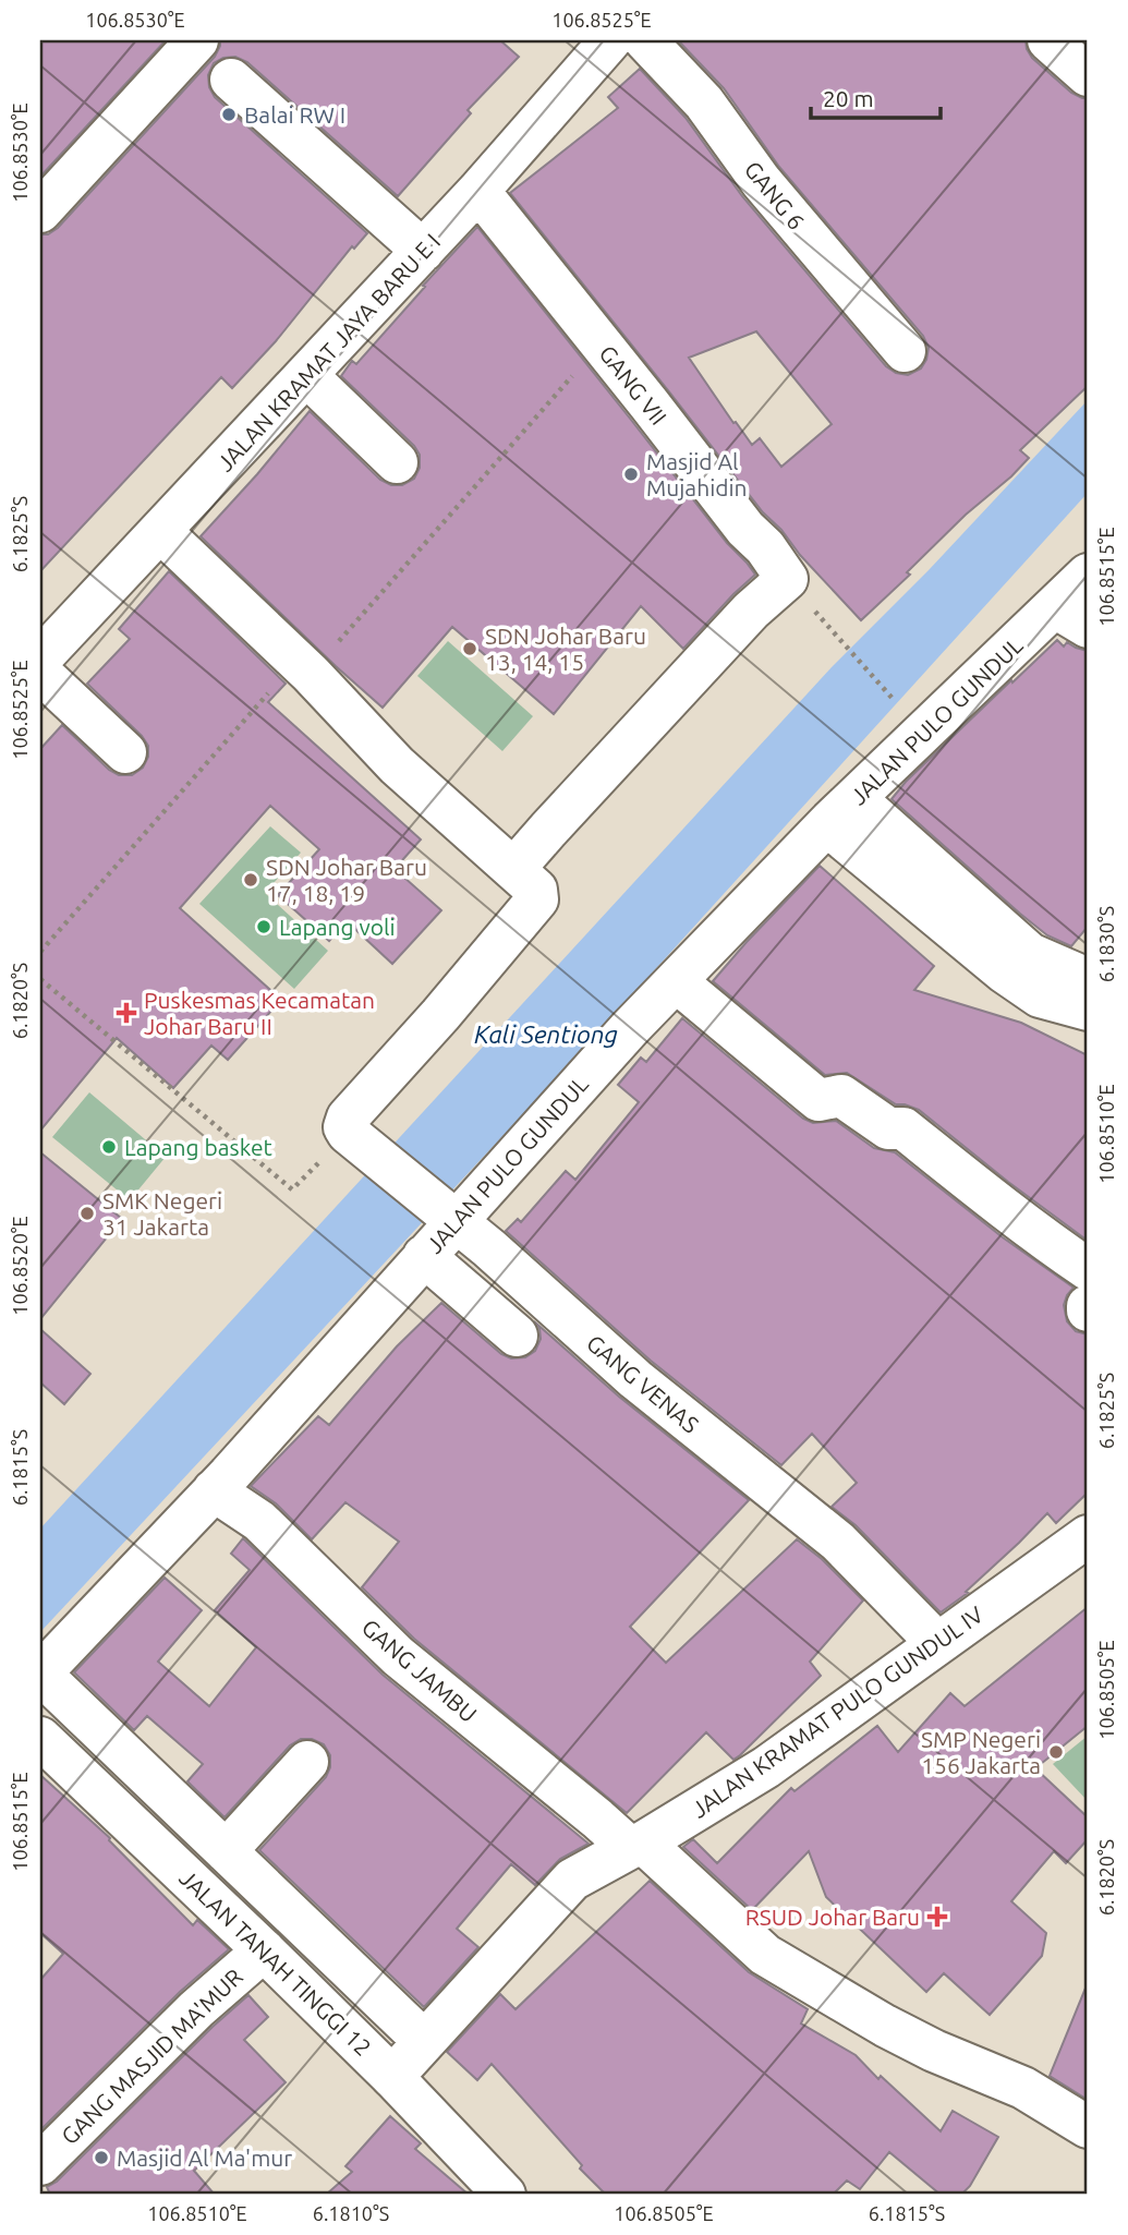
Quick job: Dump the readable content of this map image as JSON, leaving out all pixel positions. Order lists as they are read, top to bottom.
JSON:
{
  "streets": {
    "street": [
      "GANG 6",
      "JALAN KRAMAT JAYA BARU E I",
      "GANG VII",
      "JALAN PULO GUNDUL",
      "GANG VENAS",
      "GANG JAMBU",
      "JALAN KRAMAT PULO GUNDUL IV",
      "JALAN TANAH TINGGI 12",
      "GANG MASJID MA'MUR"
    ]
  },
  "crossings": [
    ["JALAN KRAMAT JAYA BARU E I", "GANG VII"],
    ["JALAN PULO GUNDUL", "GANG VENAS"],
    ["JALAN PULO GUNDUL", "GANG JAMBU"],
    ["GANG VENAS", "JALAN KRAMAT PULO GUNDUL IV"],
    ["GANG JAMBU", "JALAN KRAMAT PULO GUNDUL IV"],
    ["JALAN KRAMAT PULO GUNDUL IV", "JALAN TANAH TINGGI 12"],
    ["JALAN TANAH TINGGI 12", "GANG MASJID MA'MUR"]
  ],
  "water": ["Kali Sentiong"],
  "places": {
    "other": [
      "Balai RW I",
      "Masjid Al Mujahidin",
      "SDN Johar Baru 13, 14, 15",
      "SDN Johar Baru 17, 18, 19",
      "Lapang voli",
      "Lapang basket",
      "SMK Negeri 31 Jakarta",
      "SMP Negeri 156 Jakarta",
      "Masjid Al Ma'mur"
    ],
    "health": ["Puskesmas Kecamatan Johar Baru II", "RSUD Johar Baru"]
  },
  "scale_bar": "20 m",
  "coordinates": [
    "106.8530°E",
    "106.8525°E",
    "6.1825°S",
    "106.8515°E",
    "6.1830°S",
    "6.1820°S",
    "106.8510°E",
    "106.8520°E",
    "6.1815°S",
    "106.8505°E",
    "6.1810°S"
  ]
}
